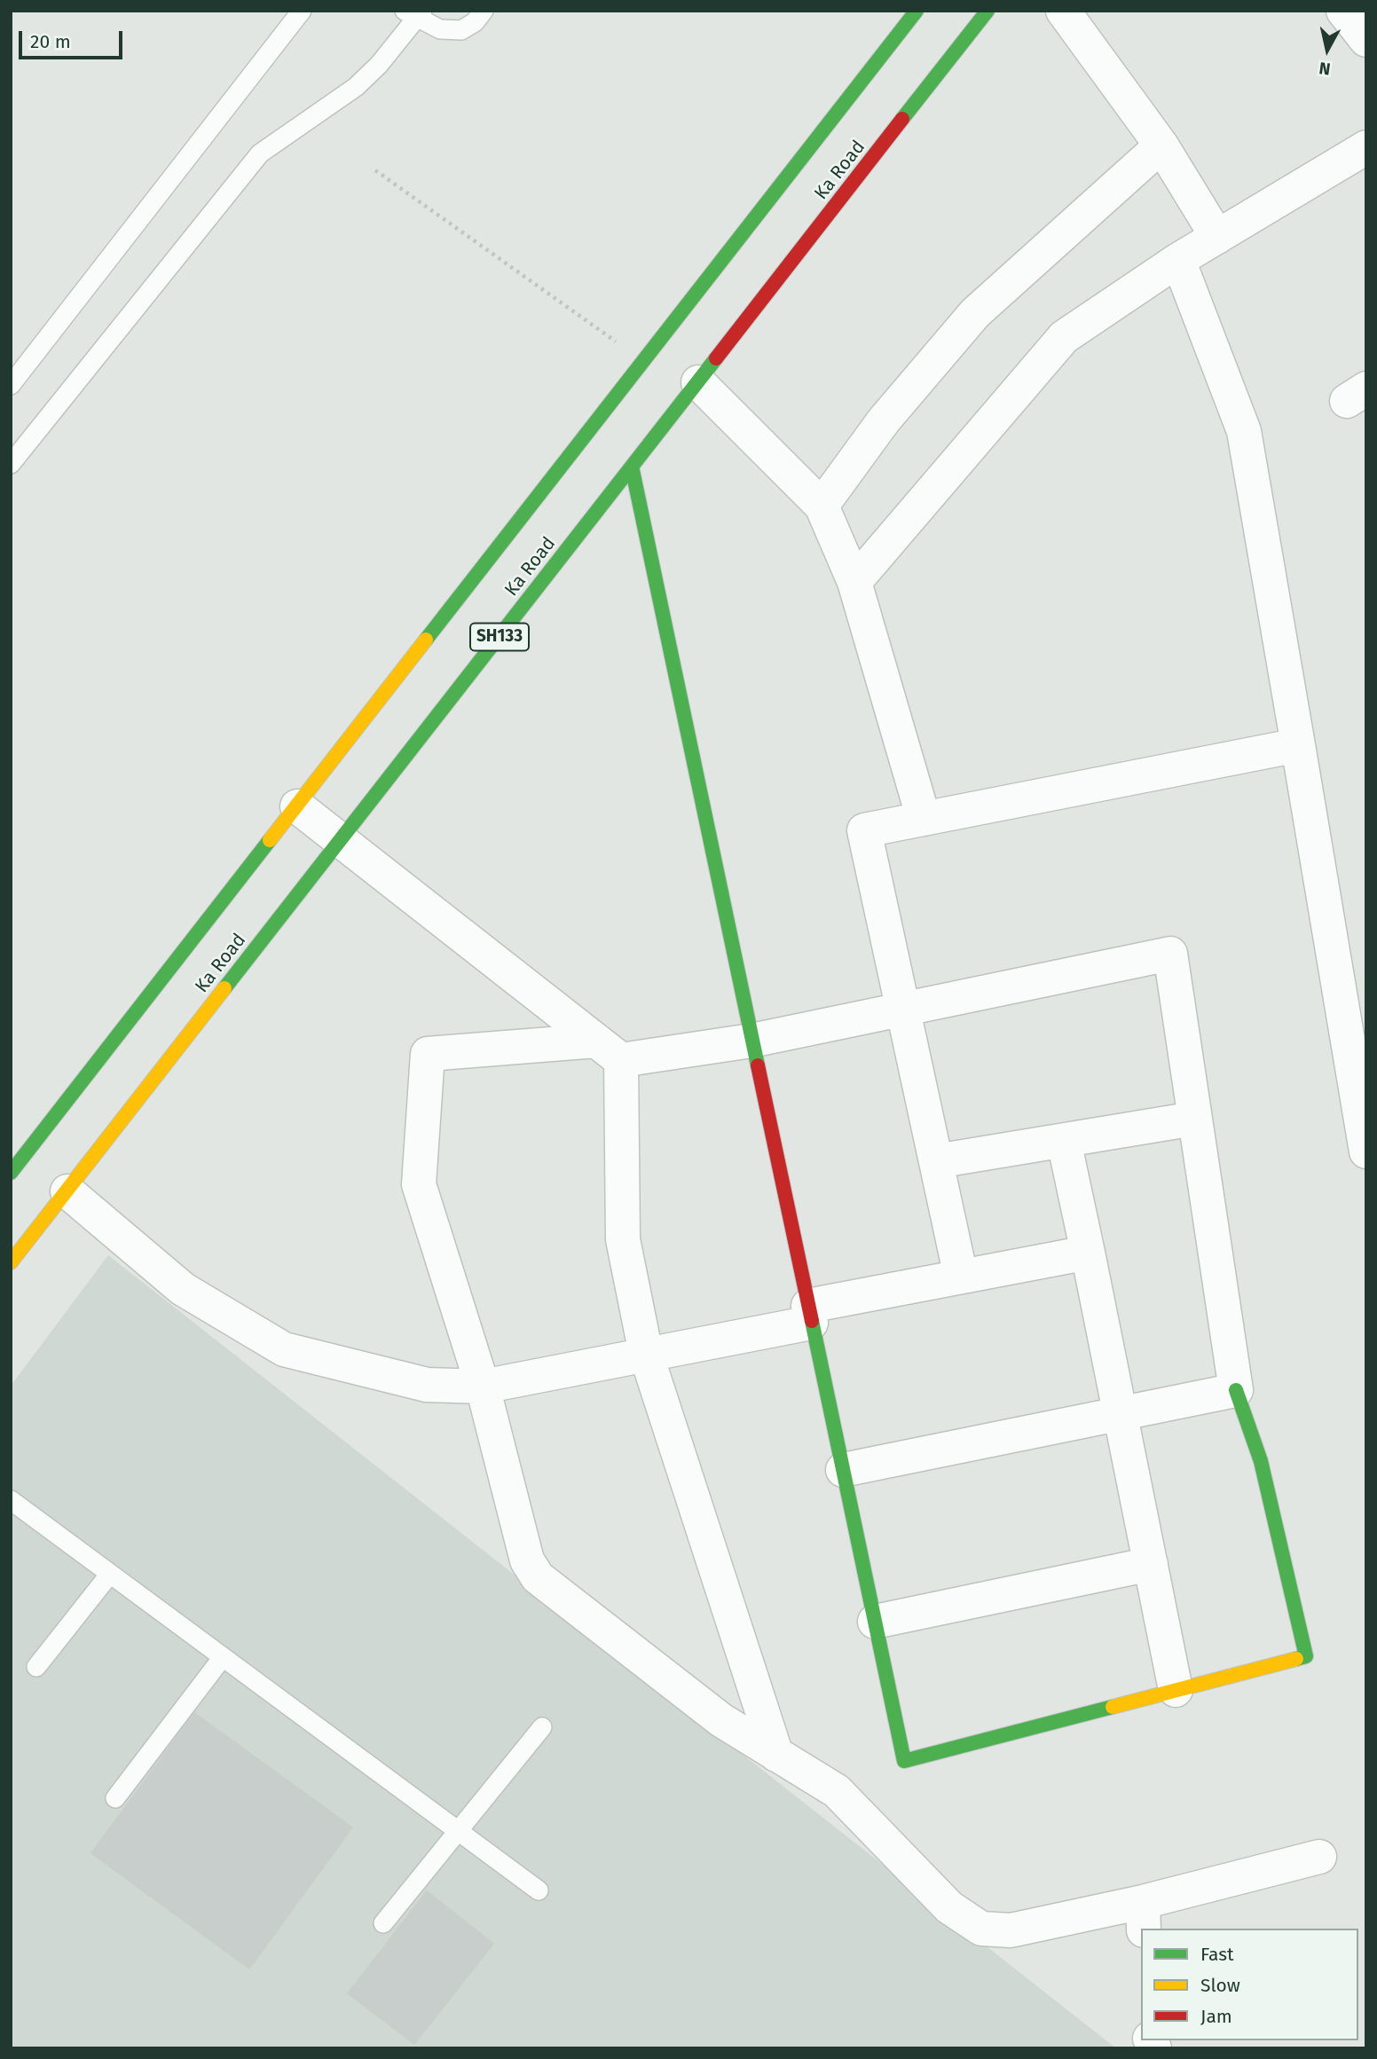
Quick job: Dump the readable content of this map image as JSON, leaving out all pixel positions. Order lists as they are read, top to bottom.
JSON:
{
  "streets": {
    "main road": ["Ka Road", "SH133"]
  },
  "legend": ["Fast", "Slow", "Jam"],
  "scale_bar": "20 m",
  "north": "bottom"
}
